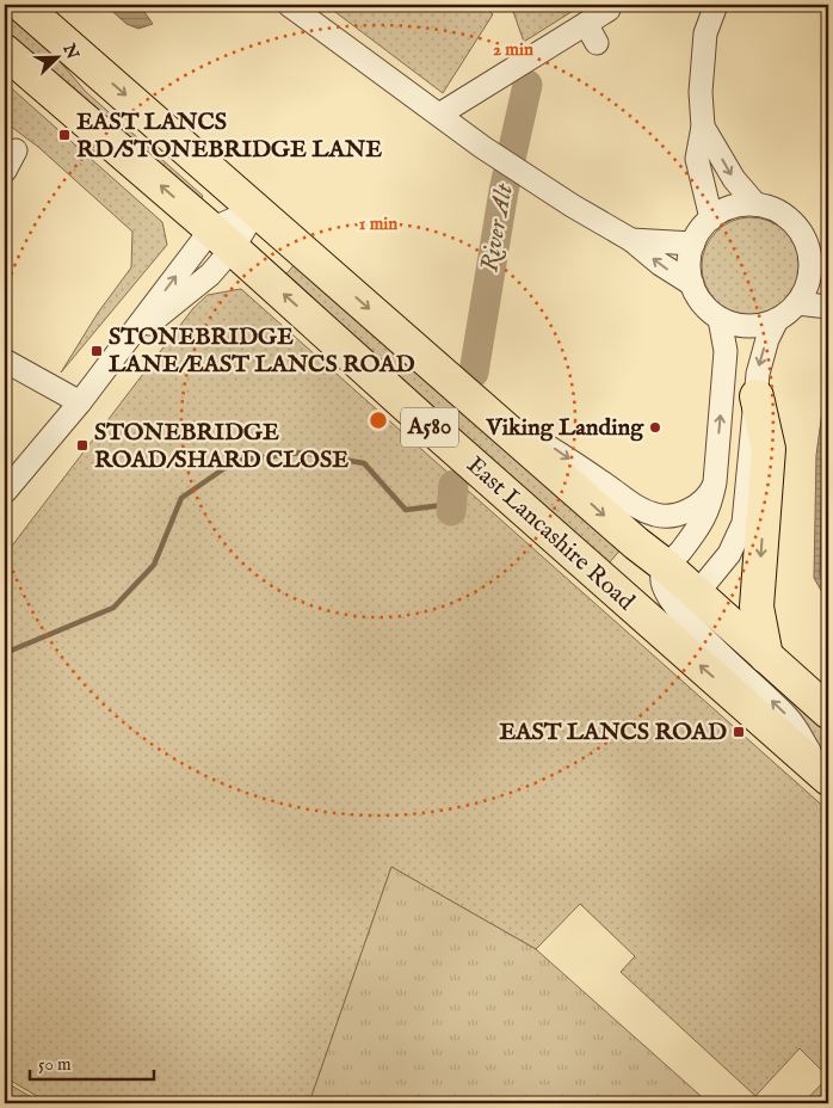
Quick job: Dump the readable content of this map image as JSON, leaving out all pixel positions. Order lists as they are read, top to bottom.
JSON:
{
  "streets": {
    "highway": ["A580", "East Lancashire Road"]
  },
  "water": ["River Alt"],
  "places": {
    "transit": [
      "EAST LANCS RD/STONEBRIDGE LANE",
      "STONEBRIDGE LANE/EAST LANCS ROAD",
      "STONEBRIDGE ROAD/SHARD CLOSE",
      "EAST LANCS ROAD"
    ],
    "other": ["Viking Landing"]
  },
  "scale_bar": "50 m",
  "north": "top right",
  "rings": ["2 min", "1 min"]
}
